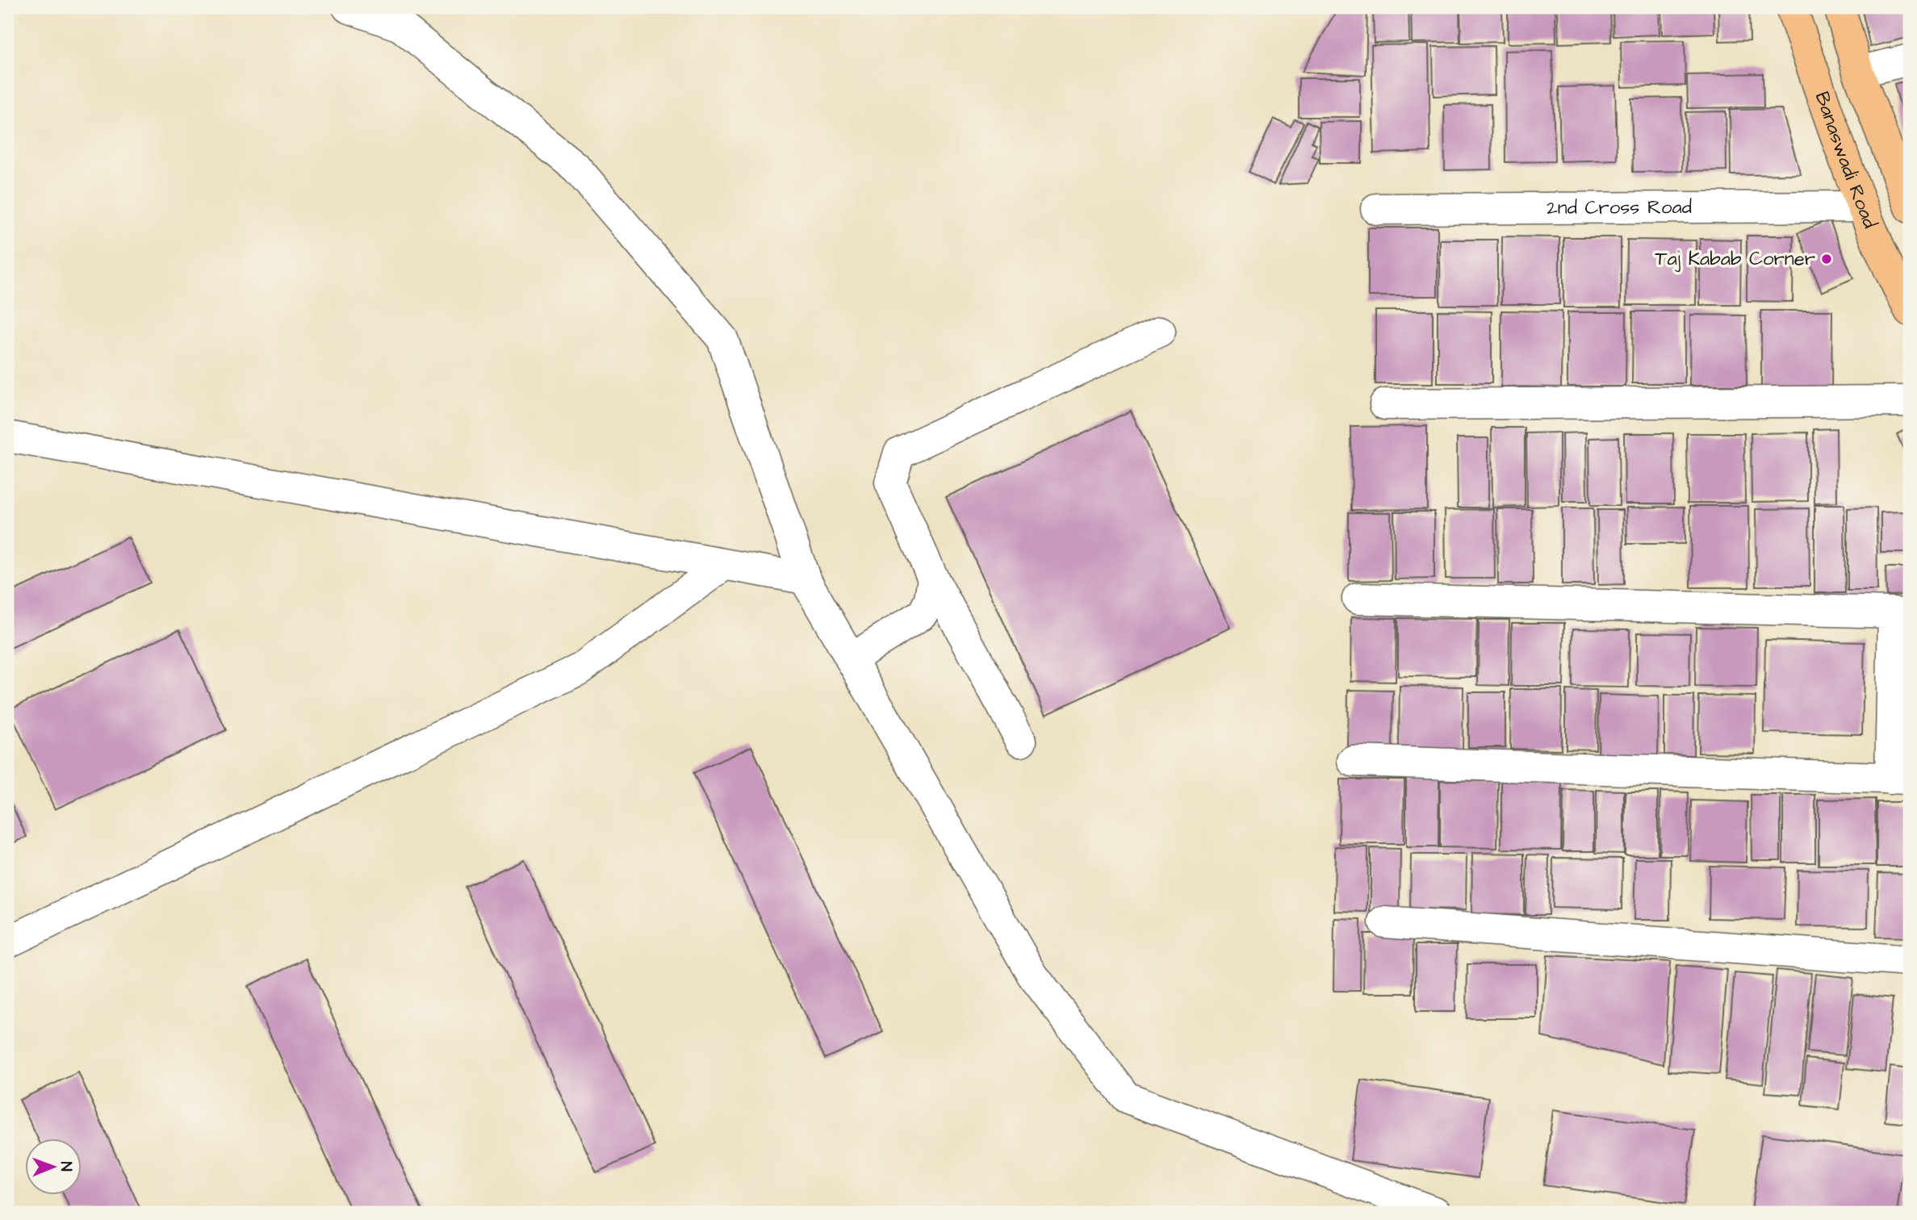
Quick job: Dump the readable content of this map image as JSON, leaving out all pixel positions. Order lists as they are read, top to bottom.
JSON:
{
  "streets": {
    "main road": ["Banaswadi Road"],
    "street": ["2nd Cross Road"]
  },
  "crossings": [
    ["Banaswadi Road", "2nd Cross Road"]
  ],
  "places": ["Taj Kabab Corner"],
  "north": "right"
}
